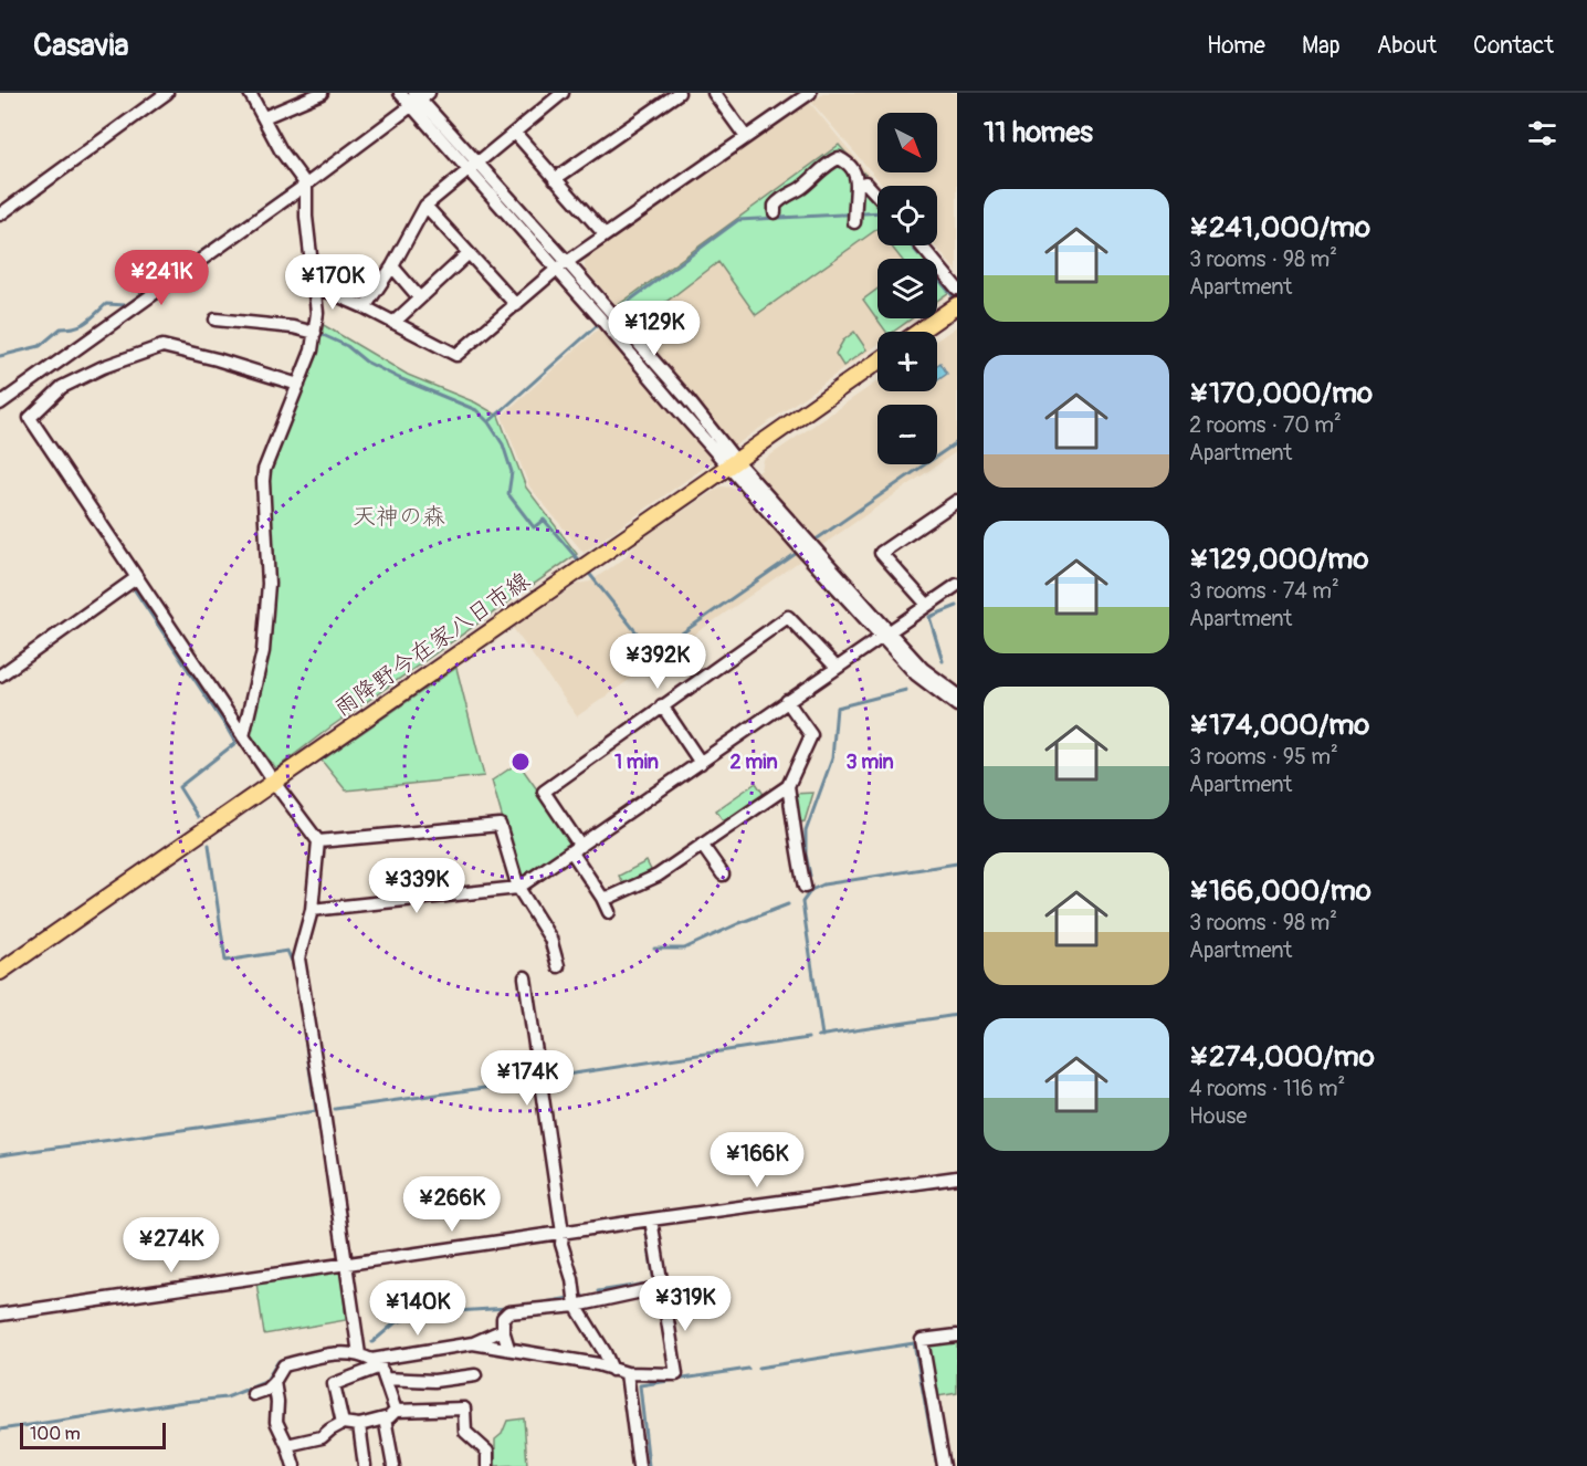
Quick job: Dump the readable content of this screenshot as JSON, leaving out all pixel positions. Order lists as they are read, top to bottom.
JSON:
{
  "streets": {
    "main road": ["雨降野今在家八日市線"]
  },
  "parks": ["天神の森"],
  "scale_bar": "100 m",
  "north": "bottom right",
  "page": {
    "header": "Casavia",
    "nav": [
      "Home",
      "Map",
      "About",
      "Contact"
    ],
    "heading": "11 homes",
    "map_buttons": ["+", "−"],
    "list": [
      {
        "name": "¥241,000/mo",
        "note": "3 rooms · 98 m² · Apartment"
      },
      {
        "name": "¥170,000/mo",
        "note": "2 rooms · 70 m² · Apartment"
      },
      {
        "name": "¥129,000/mo",
        "note": "3 rooms · 74 m² · Apartment"
      },
      {
        "name": "¥174,000/mo",
        "note": "3 rooms · 95 m² · Apartment"
      },
      {
        "name": "¥166,000/mo",
        "note": "3 rooms · 98 m² · Apartment"
      },
      {
        "name": "¥274,000/mo",
        "note": "4 rooms · 116 m² · House"
      }
    ],
    "price": [
      "¥241K",
      "¥170K",
      "¥129K",
      "¥392K",
      "¥339K",
      "¥174K",
      "¥166K",
      "¥266K",
      "¥274K",
      "¥319K",
      "¥140K"
    ],
    "scale": "100 m"
  },
  "rings": ["1 min", "2 min", "3 min"]
}
